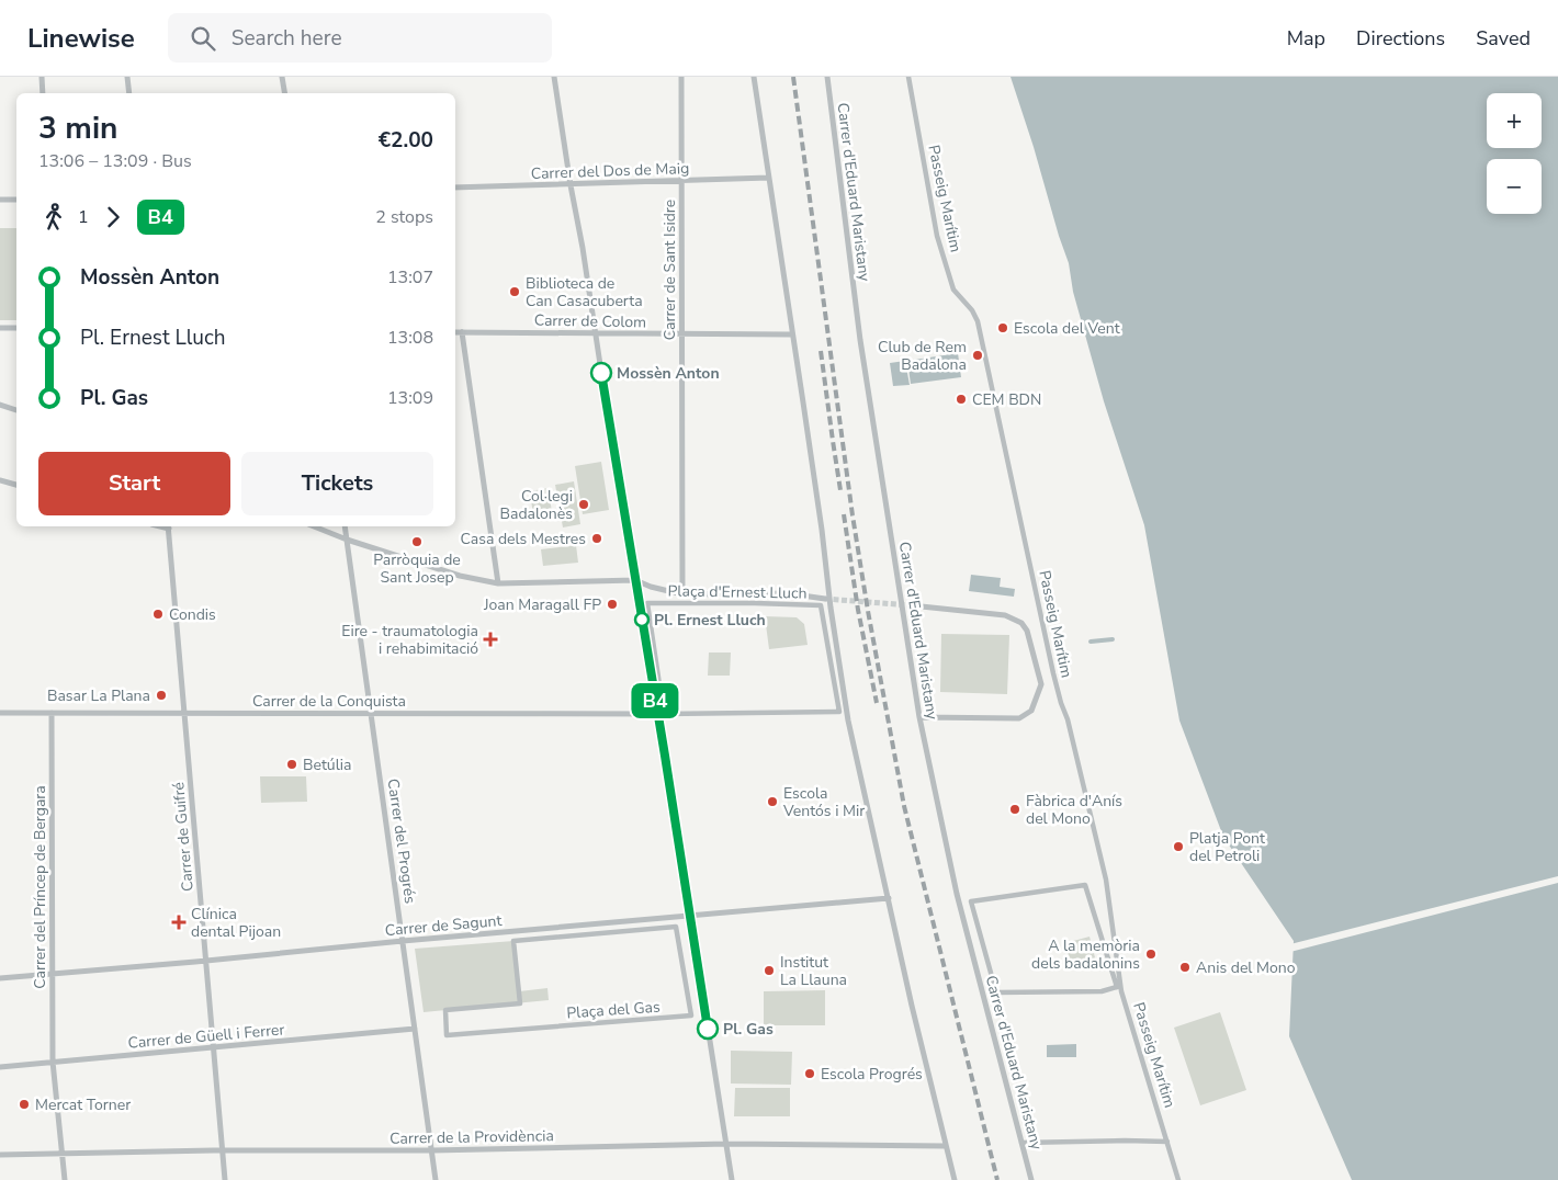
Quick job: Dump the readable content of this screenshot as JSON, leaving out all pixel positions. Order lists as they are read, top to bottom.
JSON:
{
  "streets": {
    "street": [
      "Carrer del Dos de Maig",
      "Carrer d'Eduard Maristany",
      "Passeig Marítim",
      "Carrer de Sant Isidre",
      "Carrer de Colom",
      "Plaça d'Ernest Lluch",
      "Carrer de la Conquista",
      "Carrer de Guifré",
      "Carrer del Progrés",
      "Carrer del Príncep de Bergara",
      "Carrer de Sagunt",
      "Plaça del Gas",
      "Carrer de Güell i Ferrer",
      "Carrer de la Providència"
    ]
  },
  "crossings": [
    ["Carrer del Dos de Maig", "Carrer de Sant Isidre"],
    ["Carrer de Sant Isidre", "Carrer de Colom"],
    ["Plaça d'Ernest Lluch", "Carrer de la Conquista"],
    ["Carrer de la Conquista", "Carrer de Guifré"],
    ["Carrer de la Conquista", "Carrer del Progrés"],
    ["Carrer de la Conquista", "Carrer del Príncep de Bergara"],
    ["Carrer de Guifré", "Carrer de Sagunt"],
    ["Carrer de Guifré", "Carrer de Güell i Ferrer"],
    ["Carrer de Guifré", "Carrer de la Providència"],
    ["Carrer del Progrés", "Carrer de Sagunt"],
    ["Carrer del Progrés", "Carrer de Güell i Ferrer"],
    ["Carrer del Progrés", "Carrer de la Providència"],
    ["Carrer del Príncep de Bergara", "Carrer de Sagunt"],
    ["Carrer del Príncep de Bergara", "Carrer de Güell i Ferrer"],
    ["Carrer del Príncep de Bergara", "Carrer de la Providència"]
  ],
  "places": {
    "other": [
      "Biblioteca de Can Casacuberta",
      "Escola del Vent",
      "Club de Rem Badalona",
      "Mossèn Anton",
      "CEM BDN",
      "Col·legi Badalonès",
      "Casa dels Mestres",
      "Parròquia de Sant Josep",
      "Joan Maragall FP",
      "Condis",
      "Pl. Ernest Lluch",
      "Basar La Plana",
      "Betúlia",
      "Escola Ventós i Mir",
      "Fàbrica d'Anís del Mono",
      "Platja Pont del Petroli",
      "A la memòria dels badalonins",
      "Anis del Mono",
      "Institut La Llauna",
      "Pl. Gas",
      "Escola Progrés",
      "Mercat Torner"
    ],
    "health": ["Eire - traumatologia i rehabimitació", "Clínica dental Pijoan"]
  },
  "lines": ["bus line B4"],
  "page": {
    "header": "Linewise",
    "search": "Search here",
    "nav": ["Map", "Directions", "Saved"],
    "on_map": "B4",
    "map_buttons": ["+", "−"],
    "heading": ["3 min", "13:06 – 13:09 · Bus", "€2.00"],
    "legs": ["1", "B4", "2 stops"],
    "list": [
      {
        "name": "Mossèn Anton",
        "value": "13:07"
      },
      {
        "name": "Pl. Ernest Lluch",
        "value": "13:08"
      },
      {
        "name": "Pl. Gas",
        "value": "13:09"
      }
    ],
    "buttons": ["Start", "Tickets"]
  }
}
